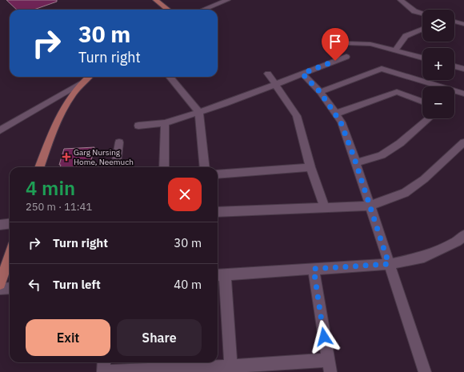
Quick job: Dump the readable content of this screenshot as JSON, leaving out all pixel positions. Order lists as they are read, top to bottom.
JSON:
{
  "places": {
    "health": ["Garg Nursing Home, Neemuch"]
  },
  "page": {
    "map_buttons": ["+", "−"],
    "turn": ["30 m", "Turn right"],
    "heading": ["4 min", "250 m · 11:41"],
    "list": [
      {
        "name": "Turn right",
        "value": "30 m"
      },
      {
        "name": "Turn left",
        "value": "40 m"
      }
    ],
    "buttons": ["Exit", "Share"]
  }
}
